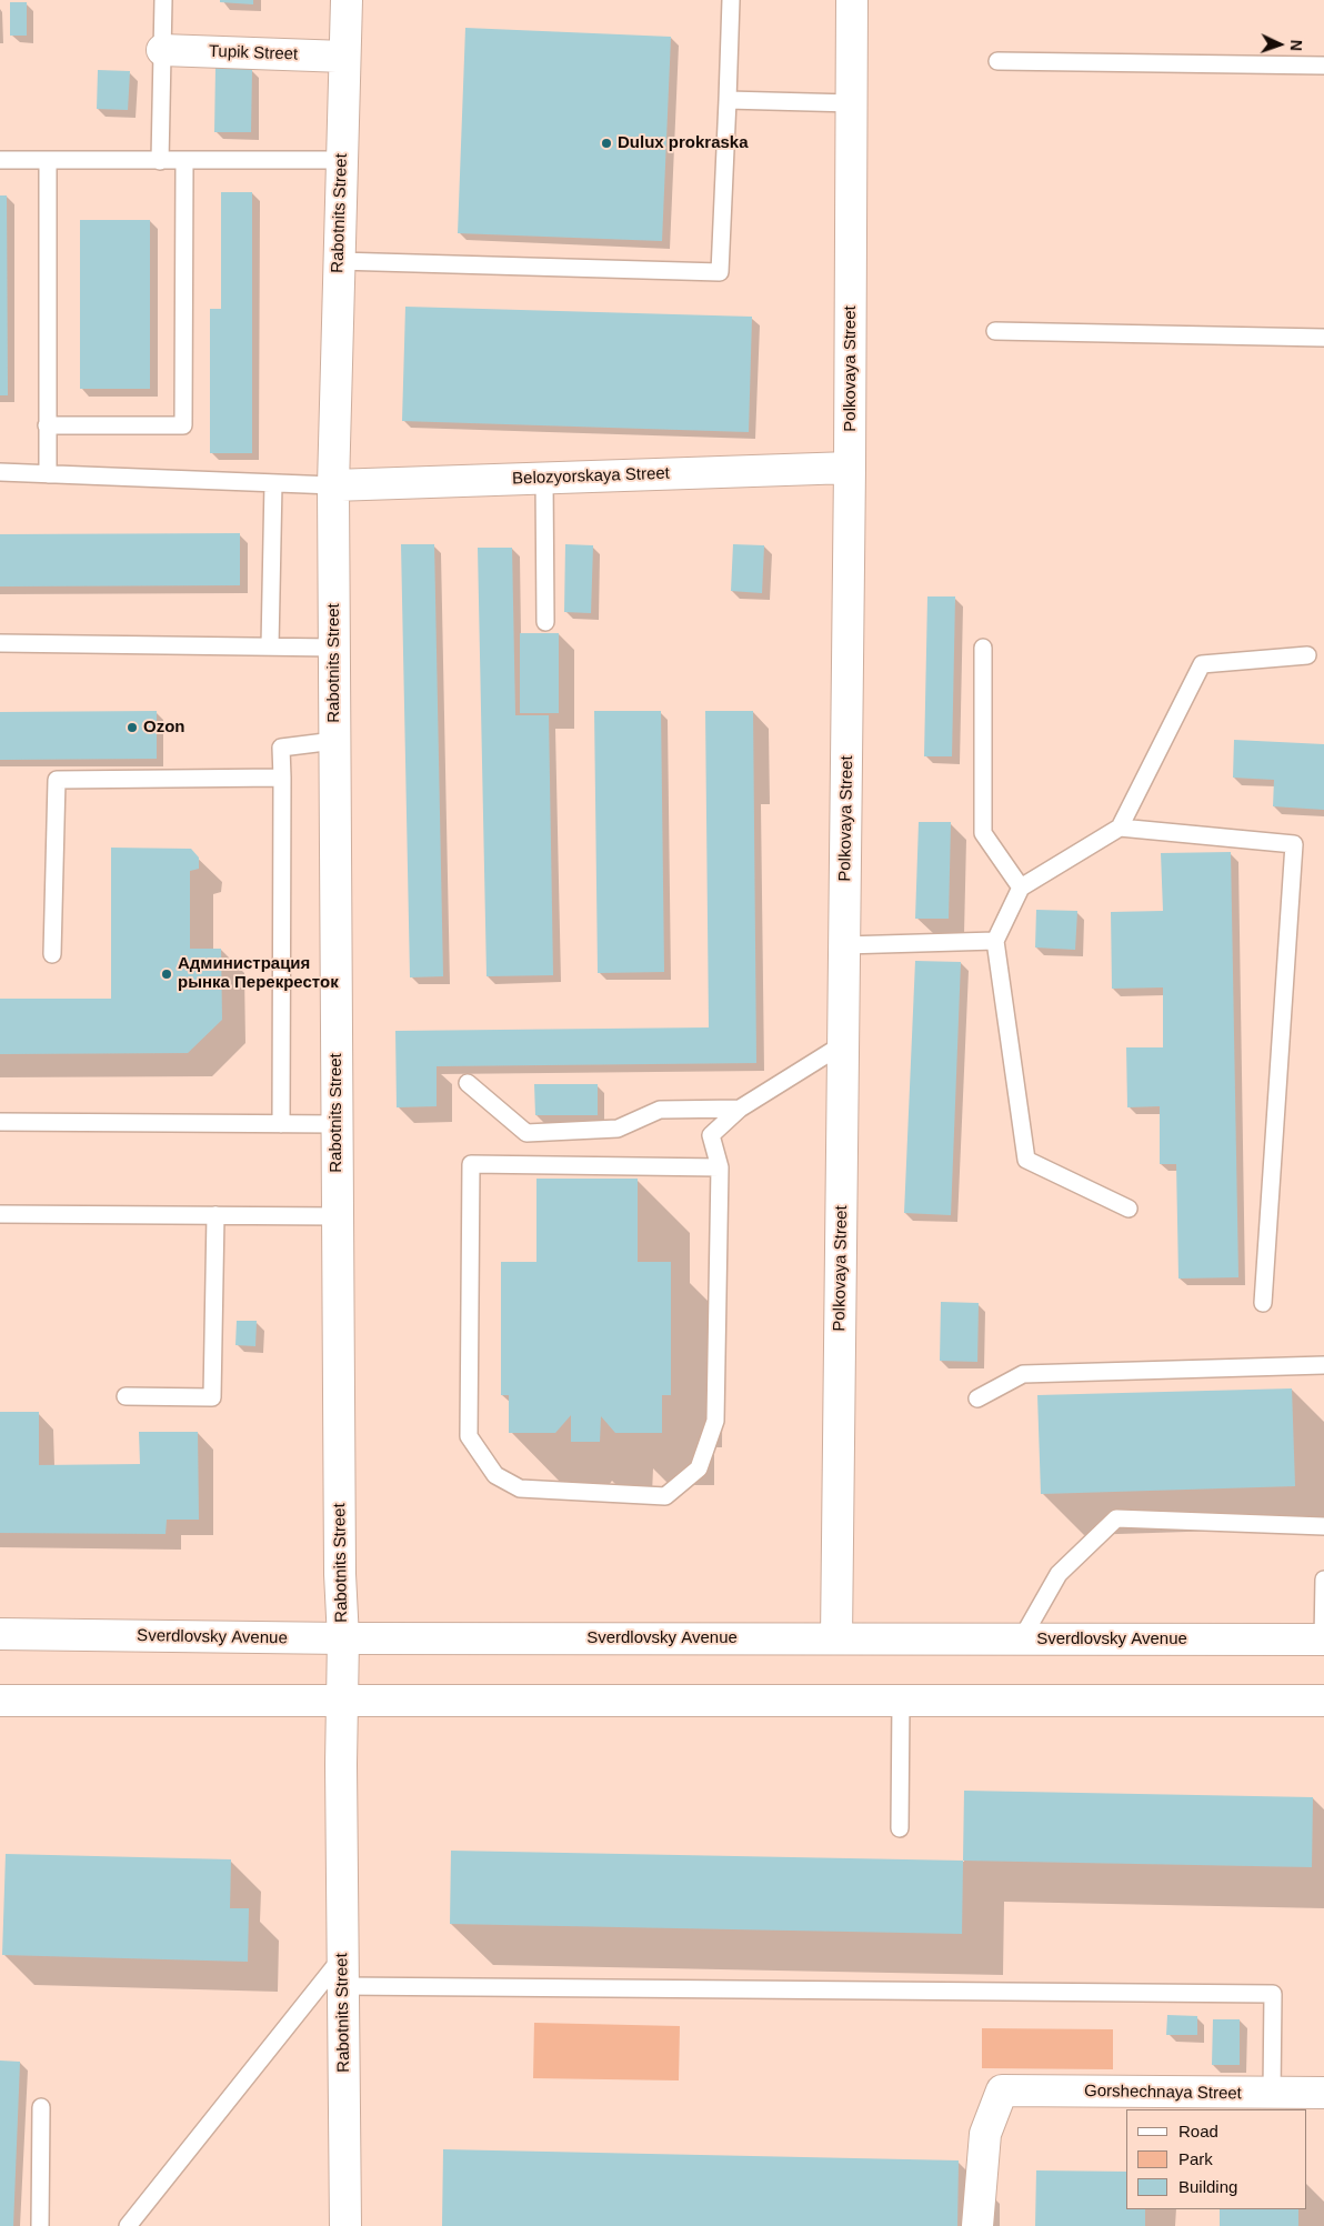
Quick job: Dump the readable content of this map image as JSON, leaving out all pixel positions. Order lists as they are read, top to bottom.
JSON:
{
  "streets": {
    "street": [
      "Tupik Street",
      "Rabotnits Street",
      "Polkovaya Street",
      "Belozyorskaya Street",
      "Sverdlovsky Avenue",
      "Gorshechnaya Street"
    ]
  },
  "crossings": [
    ["Tupik Street", "Rabotnits Street"],
    ["Rabotnits Street", "Belozyorskaya Street"],
    ["Rabotnits Street", "Sverdlovsky Avenue"],
    ["Polkovaya Street", "Belozyorskaya Street"],
    ["Polkovaya Street", "Sverdlovsky Avenue"]
  ],
  "places": ["Dulux prokraska", "Ozon", "Администрация рынка Перекресток"],
  "legend": ["Road", "Park", "Building"],
  "north": "right"
}
